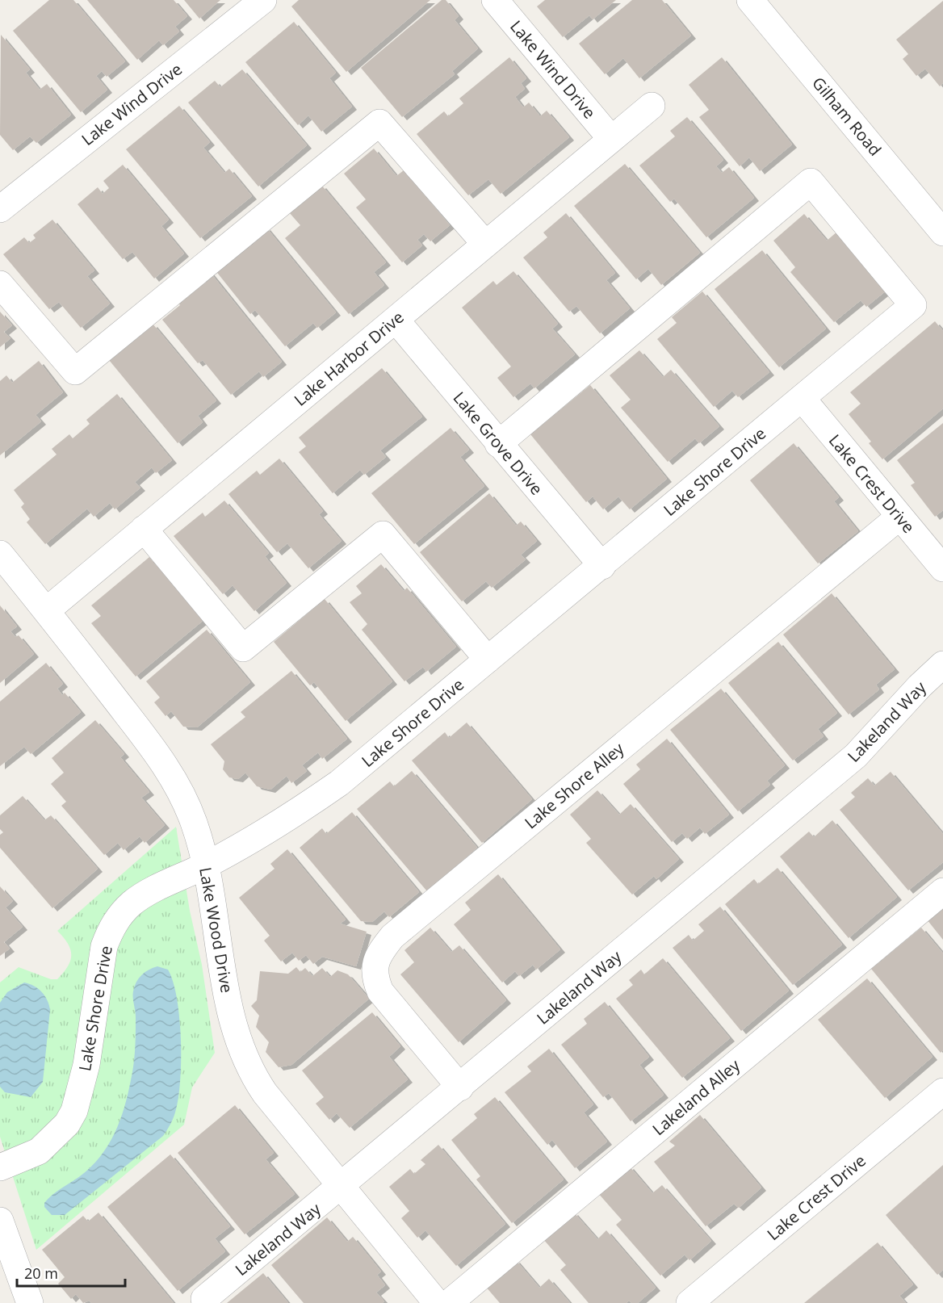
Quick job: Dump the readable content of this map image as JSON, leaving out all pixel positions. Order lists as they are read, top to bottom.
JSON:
{
  "streets": {
    "street": [
      "Lake Wind Drive",
      "Gilham Road",
      "Lake Harbor Drive",
      "Lake Grove Drive",
      "Lake Shore Drive",
      "Lake Crest Drive",
      "Lakeland Way",
      "Lake Shore Alley",
      "Lake Wood Drive",
      "Lakeland Alley"
    ]
  },
  "crossings": [
    ["Lake Wind Drive", "Lake Harbor Drive"],
    ["Lake Harbor Drive", "Lake Grove Drive"],
    ["Lake Harbor Drive", "Lake Wood Drive"],
    ["Lake Grove Drive", "Lake Shore Drive"],
    ["Lake Shore Drive", "Lake Crest Drive"],
    ["Lake Shore Drive", "Lake Wood Drive"],
    ["Lake Crest Drive", "Lake Shore Alley"],
    ["Lakeland Way", "Lake Shore Alley"],
    ["Lakeland Way", "Lake Wood Drive"]
  ],
  "scale_bar": "20 m"
}
